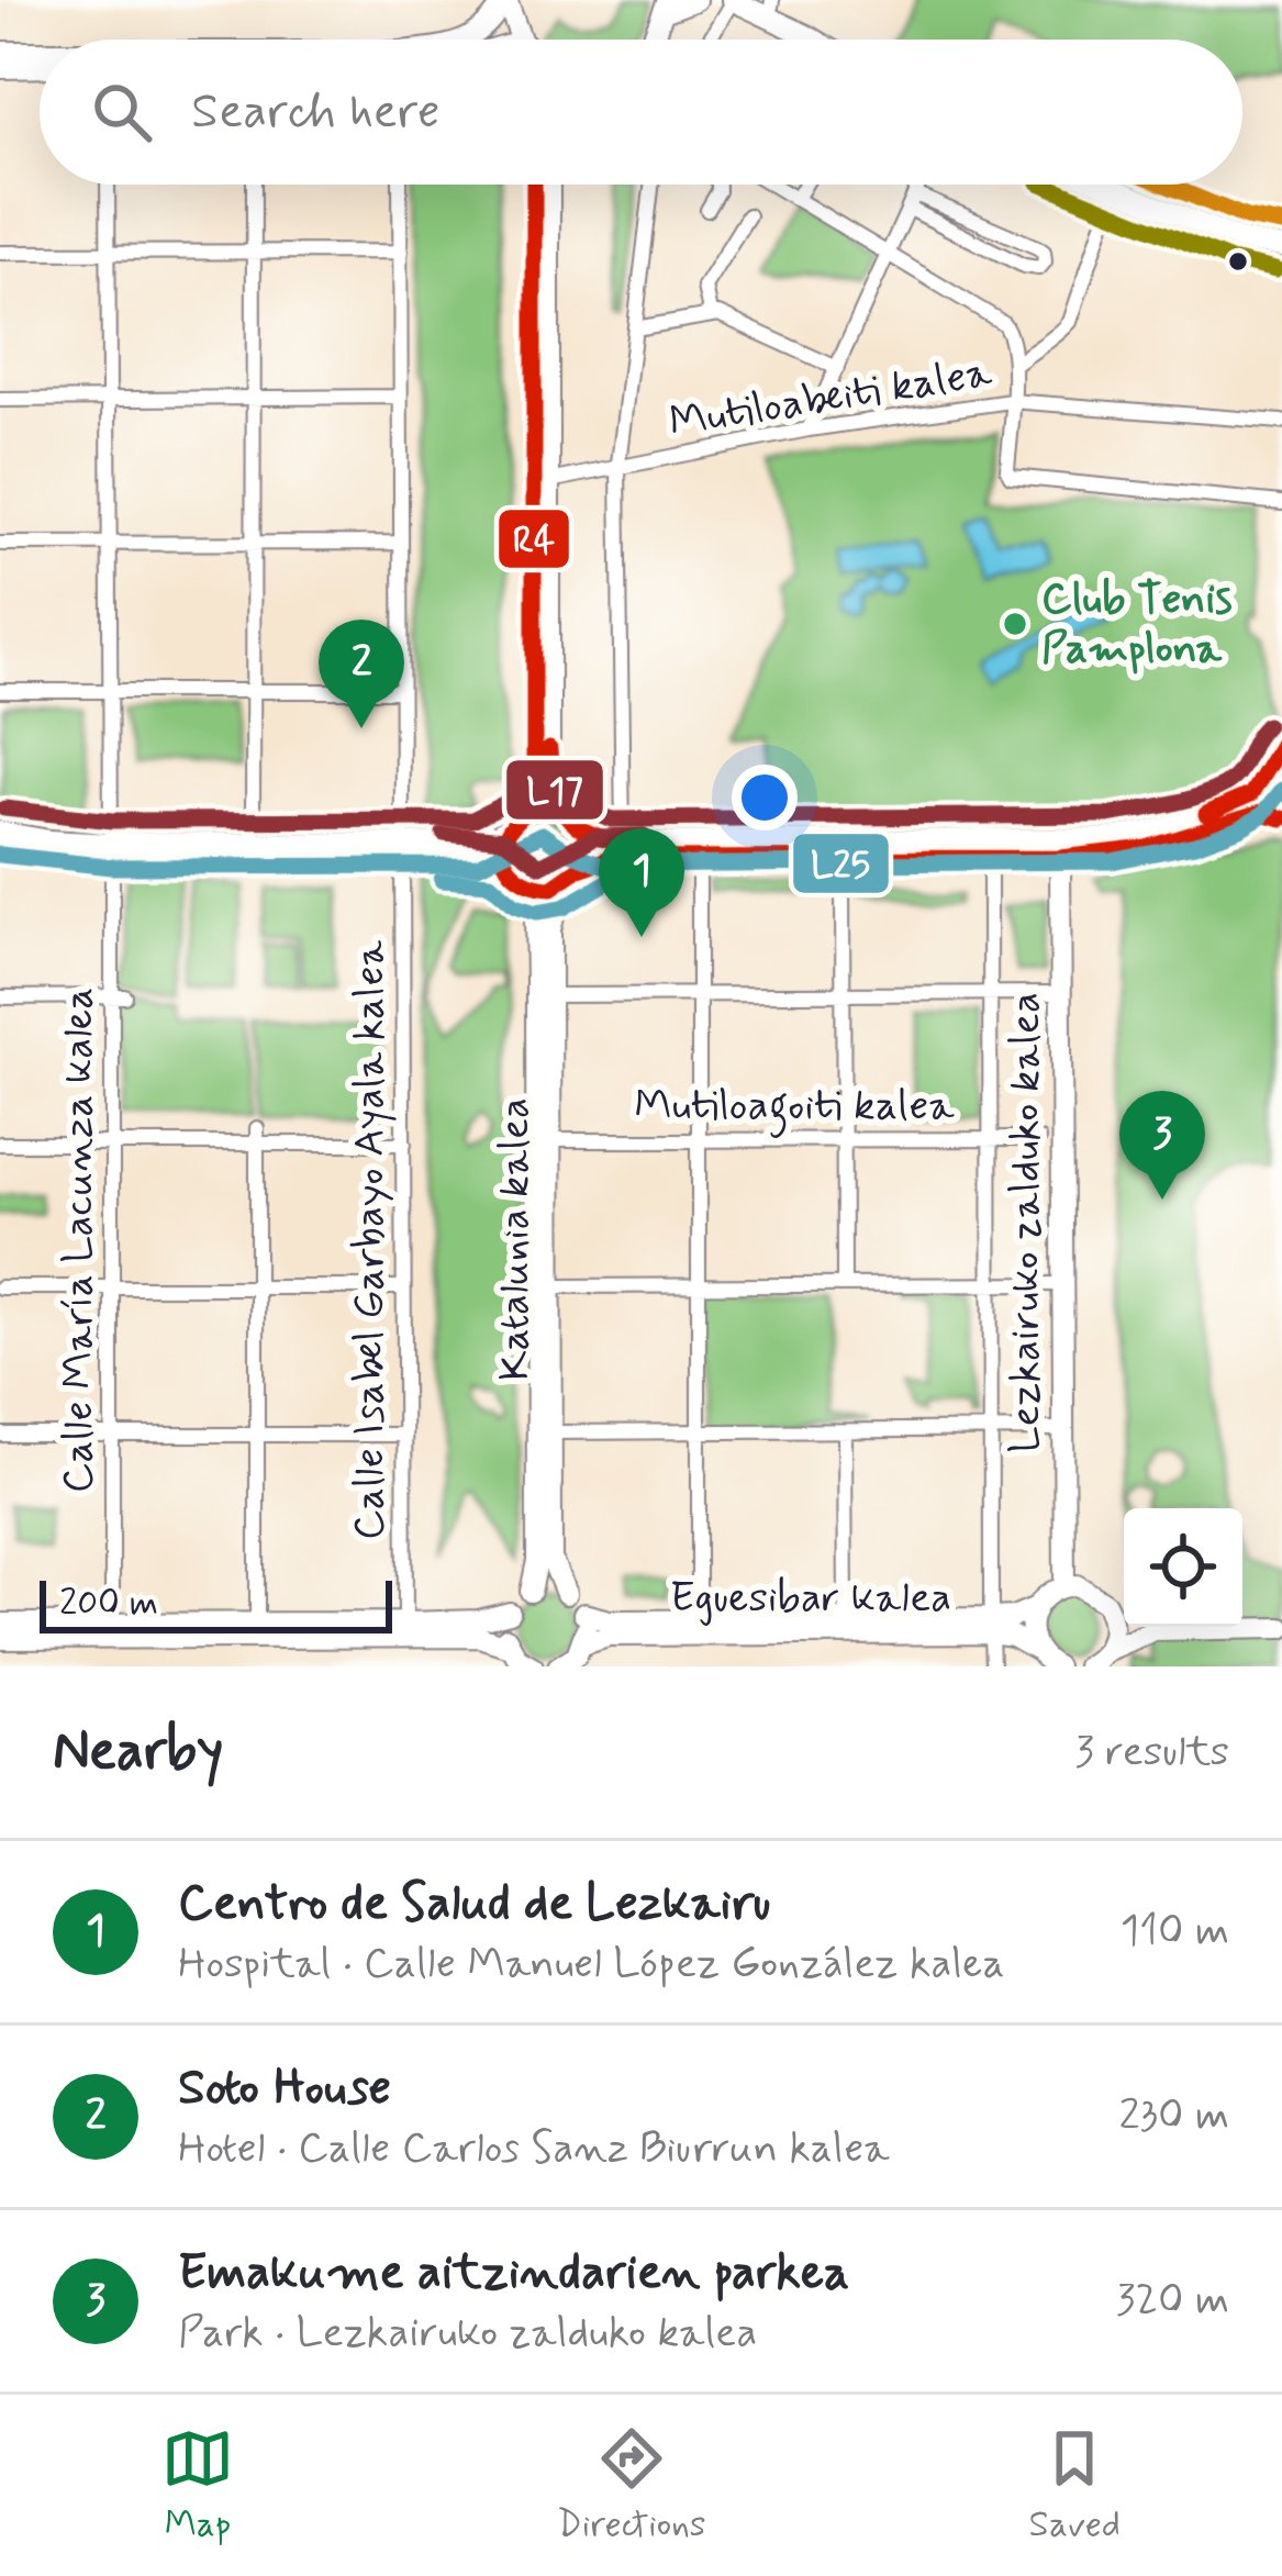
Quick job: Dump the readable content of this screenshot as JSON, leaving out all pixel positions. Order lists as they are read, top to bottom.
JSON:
{
  "streets": {
    "street": [
      "Mutiloabeiti kalea",
      "Mutiloagoiti kalea",
      "Lezkairuko zalduko kalea",
      "Katalunia kalea",
      "Calle María Lacunza kalea",
      "Calle Isabel Garbayo Ayala kalea",
      "Eguesibar kalea"
    ]
  },
  "crossings": [
    ["Mutiloagoiti kalea", "Katalunia kalea"]
  ],
  "places": ["Club Tenis Pamplona"],
  "lines": ["transit line R4", "transit line L17", "transit line L25"],
  "scale_bar": "200 m",
  "page": {
    "search": "Search here",
    "pins": ["2", "1", "3"],
    "scale": "200 m",
    "heading": ["Nearby", "3 results"],
    "list": [
      {
        "mark": "1",
        "name": "Centro de Salud de Lezkairu",
        "note": "Hospital · Calle Manuel López González kalea",
        "value": "110 m"
      },
      {
        "mark": "2",
        "name": "Soto House",
        "note": "Hotel · Calle Carlos Sanz Biurrun kalea",
        "value": "230 m"
      },
      {
        "mark": "3",
        "name": "Emakume aitzindarien parkea",
        "note": "Park · Lezkairuko zalduko kalea",
        "value": "320 m"
      }
    ],
    "nav": ["Map", "Directions", "Saved"]
  }
}
